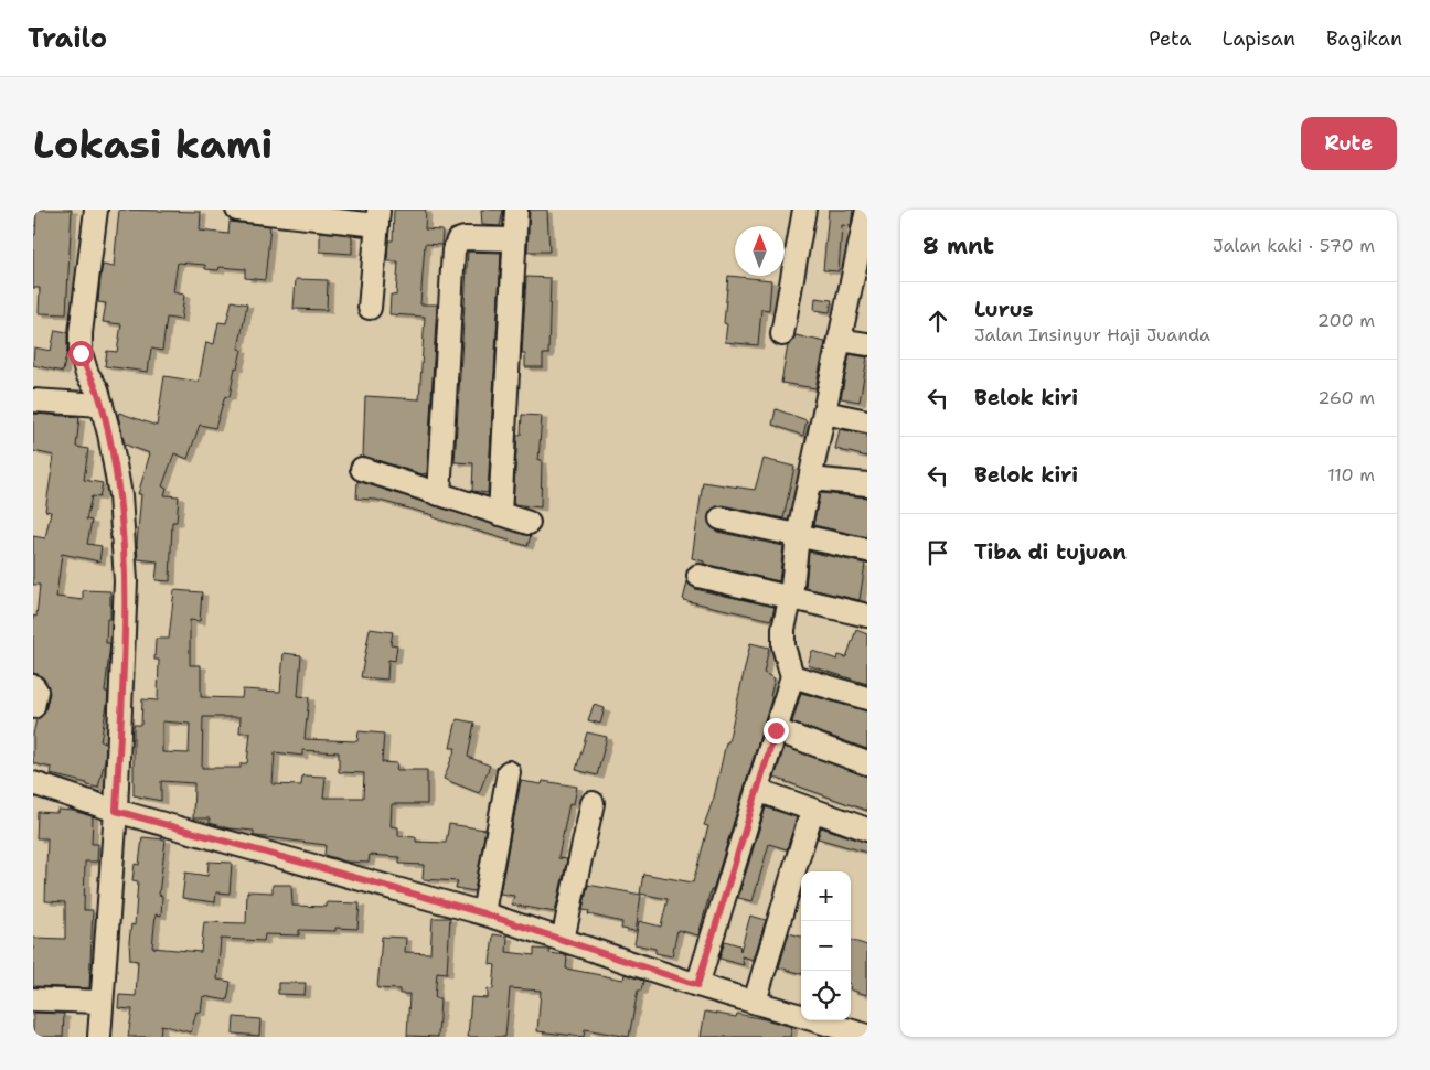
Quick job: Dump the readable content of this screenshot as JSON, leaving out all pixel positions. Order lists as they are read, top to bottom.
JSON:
{
  "north": "top",
  "page": {
    "header": "Trailo",
    "nav": ["Peta", "Lapisan", "Bagikan"],
    "buttons": "Rute",
    "title": "Lokasi kami",
    "heading": ["8 mnt", "Jalan kaki · 570 m"],
    "list": [
      ["Lurus", "Jalan Insinyur Haji Juanda", "200 m"],
      ["Belok kiri", "260 m"],
      ["Belok kiri", "110 m"],
      "Tiba di tujuan"
    ],
    "map_buttons": ["+", "−"]
  }
}
